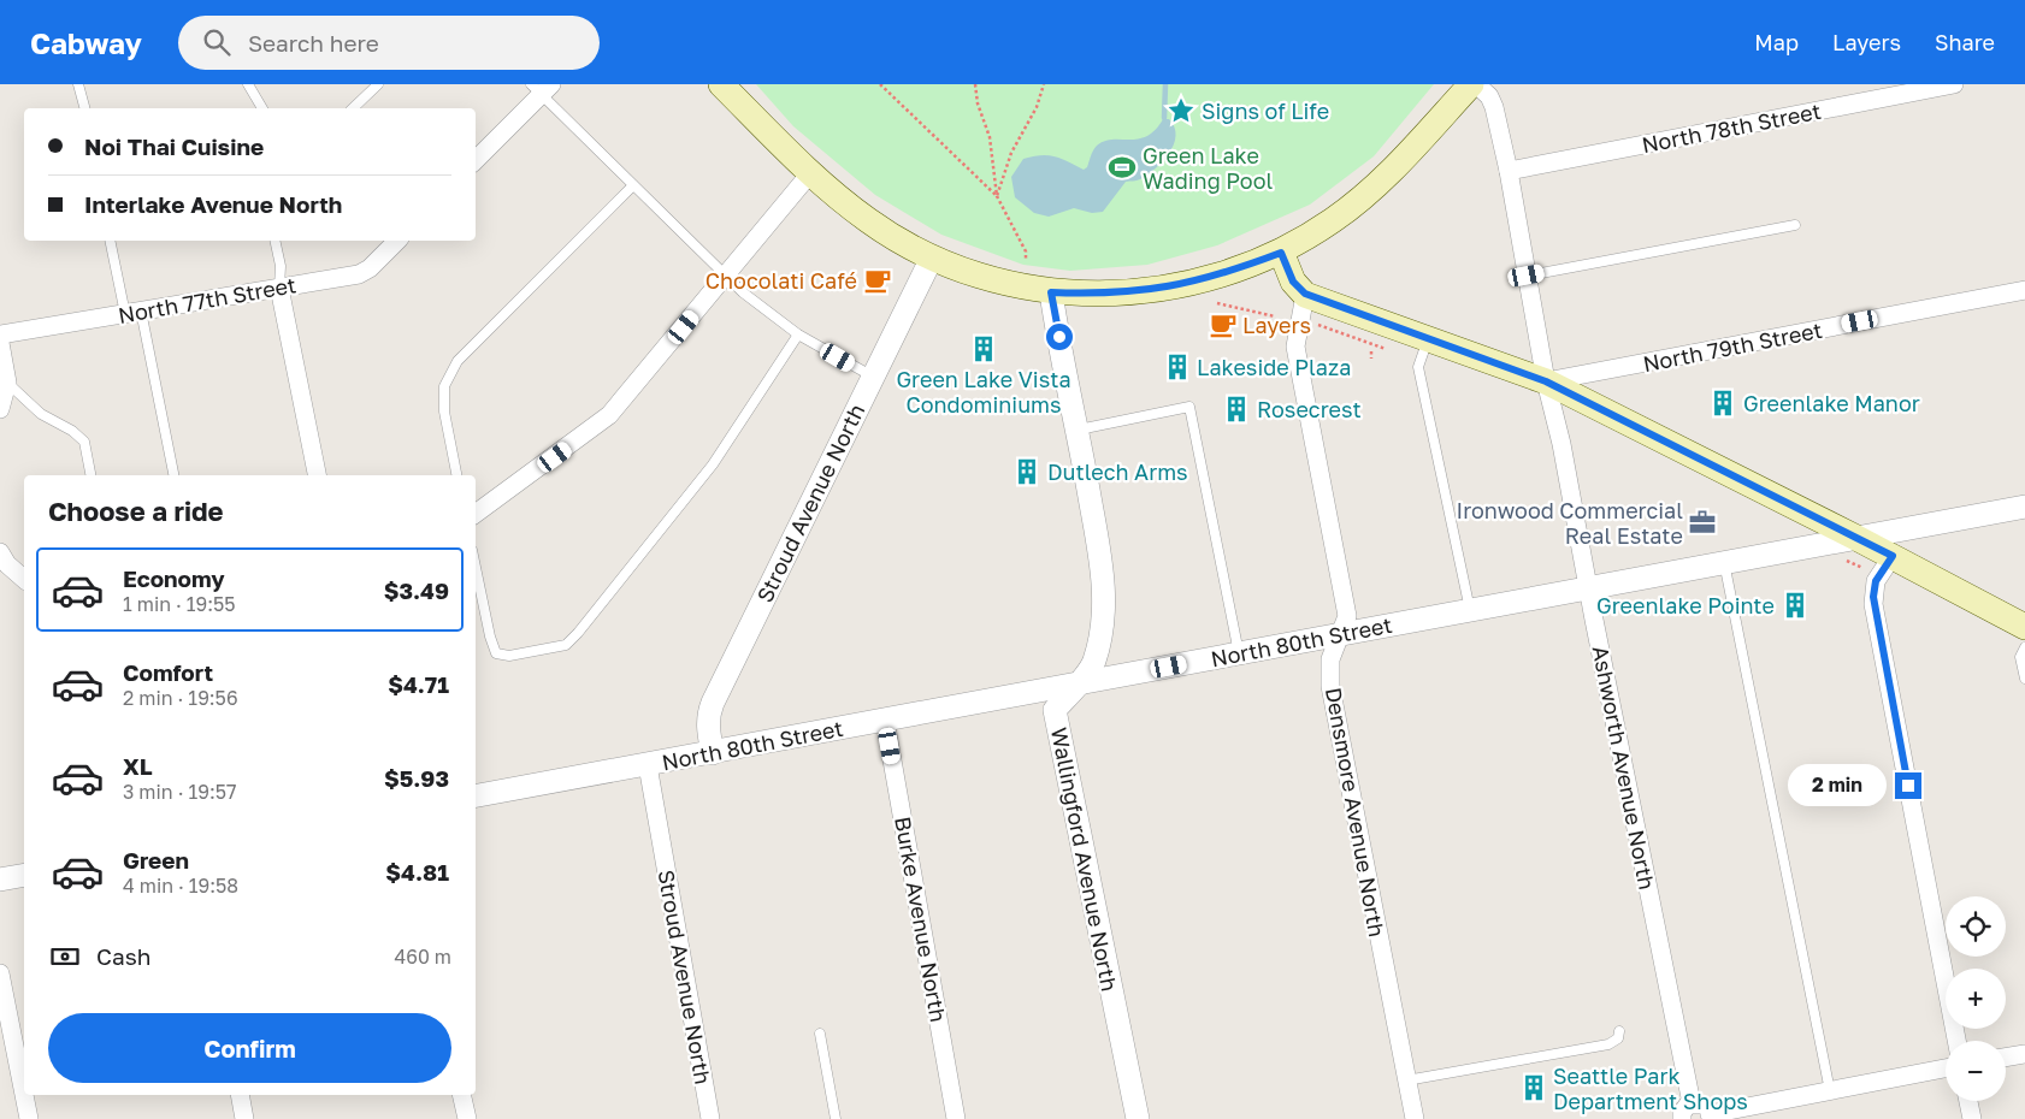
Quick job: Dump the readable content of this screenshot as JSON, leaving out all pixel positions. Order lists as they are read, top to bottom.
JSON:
{
  "streets": {
    "street": [
      "North 78th Street",
      "North 77th Street",
      "North 79th Street",
      "Stroud Avenue North",
      "North 80th Street",
      "Ashworth Avenue North",
      "Densmore Avenue North",
      "Wallingford Avenue North",
      "Burke Avenue North"
    ]
  },
  "crossings": [
    ["North 78th Street", "Ashworth Avenue North"],
    ["North 79th Street", "Ashworth Avenue North"],
    ["Stroud Avenue North", "North 80th Street"],
    ["North 80th Street", "Ashworth Avenue North"],
    ["North 80th Street", "Densmore Avenue North"],
    ["North 80th Street", "Wallingford Avenue North"],
    ["North 80th Street", "Burke Avenue North"]
  ],
  "places": {
    "place": ["Signs of Life"],
    "sports": ["Green Lake Wading Pool"],
    "cafe": ["Chocolati Café", "Layers"],
    "building": [
      "Green Lake Vista Condominiums",
      "Lakeside Plaza",
      "Greenlake Manor",
      "Rosecrest",
      "Dutlech Arms",
      "Greenlake Pointe",
      "Seattle Park Department Shops"
    ],
    "office": ["Ironwood Commercial Real Estate"]
  },
  "page": {
    "header": "Cabway",
    "search": "Search here",
    "nav": ["Map", "Layers", "Share"],
    "banner": ["Noi Thai Cuisine", "Interlake Avenue North"],
    "heading": "Choose a ride",
    "list": [
      {
        "name": "Economy",
        "note": "1 min · 19:55",
        "value": "$3.49"
      },
      {
        "name": "Comfort",
        "note": "2 min · 19:56",
        "value": "$4.71"
      },
      {
        "name": "XL",
        "note": "3 min · 19:57",
        "value": "$5.93"
      },
      {
        "name": "Green",
        "note": "4 min · 19:58",
        "value": "$4.81"
      }
    ],
    "bubble": "2 min",
    "map_buttons": ["+", "−"],
    "pay": ["Cash", "460 m"],
    "buttons": "Confirm"
  }
}
